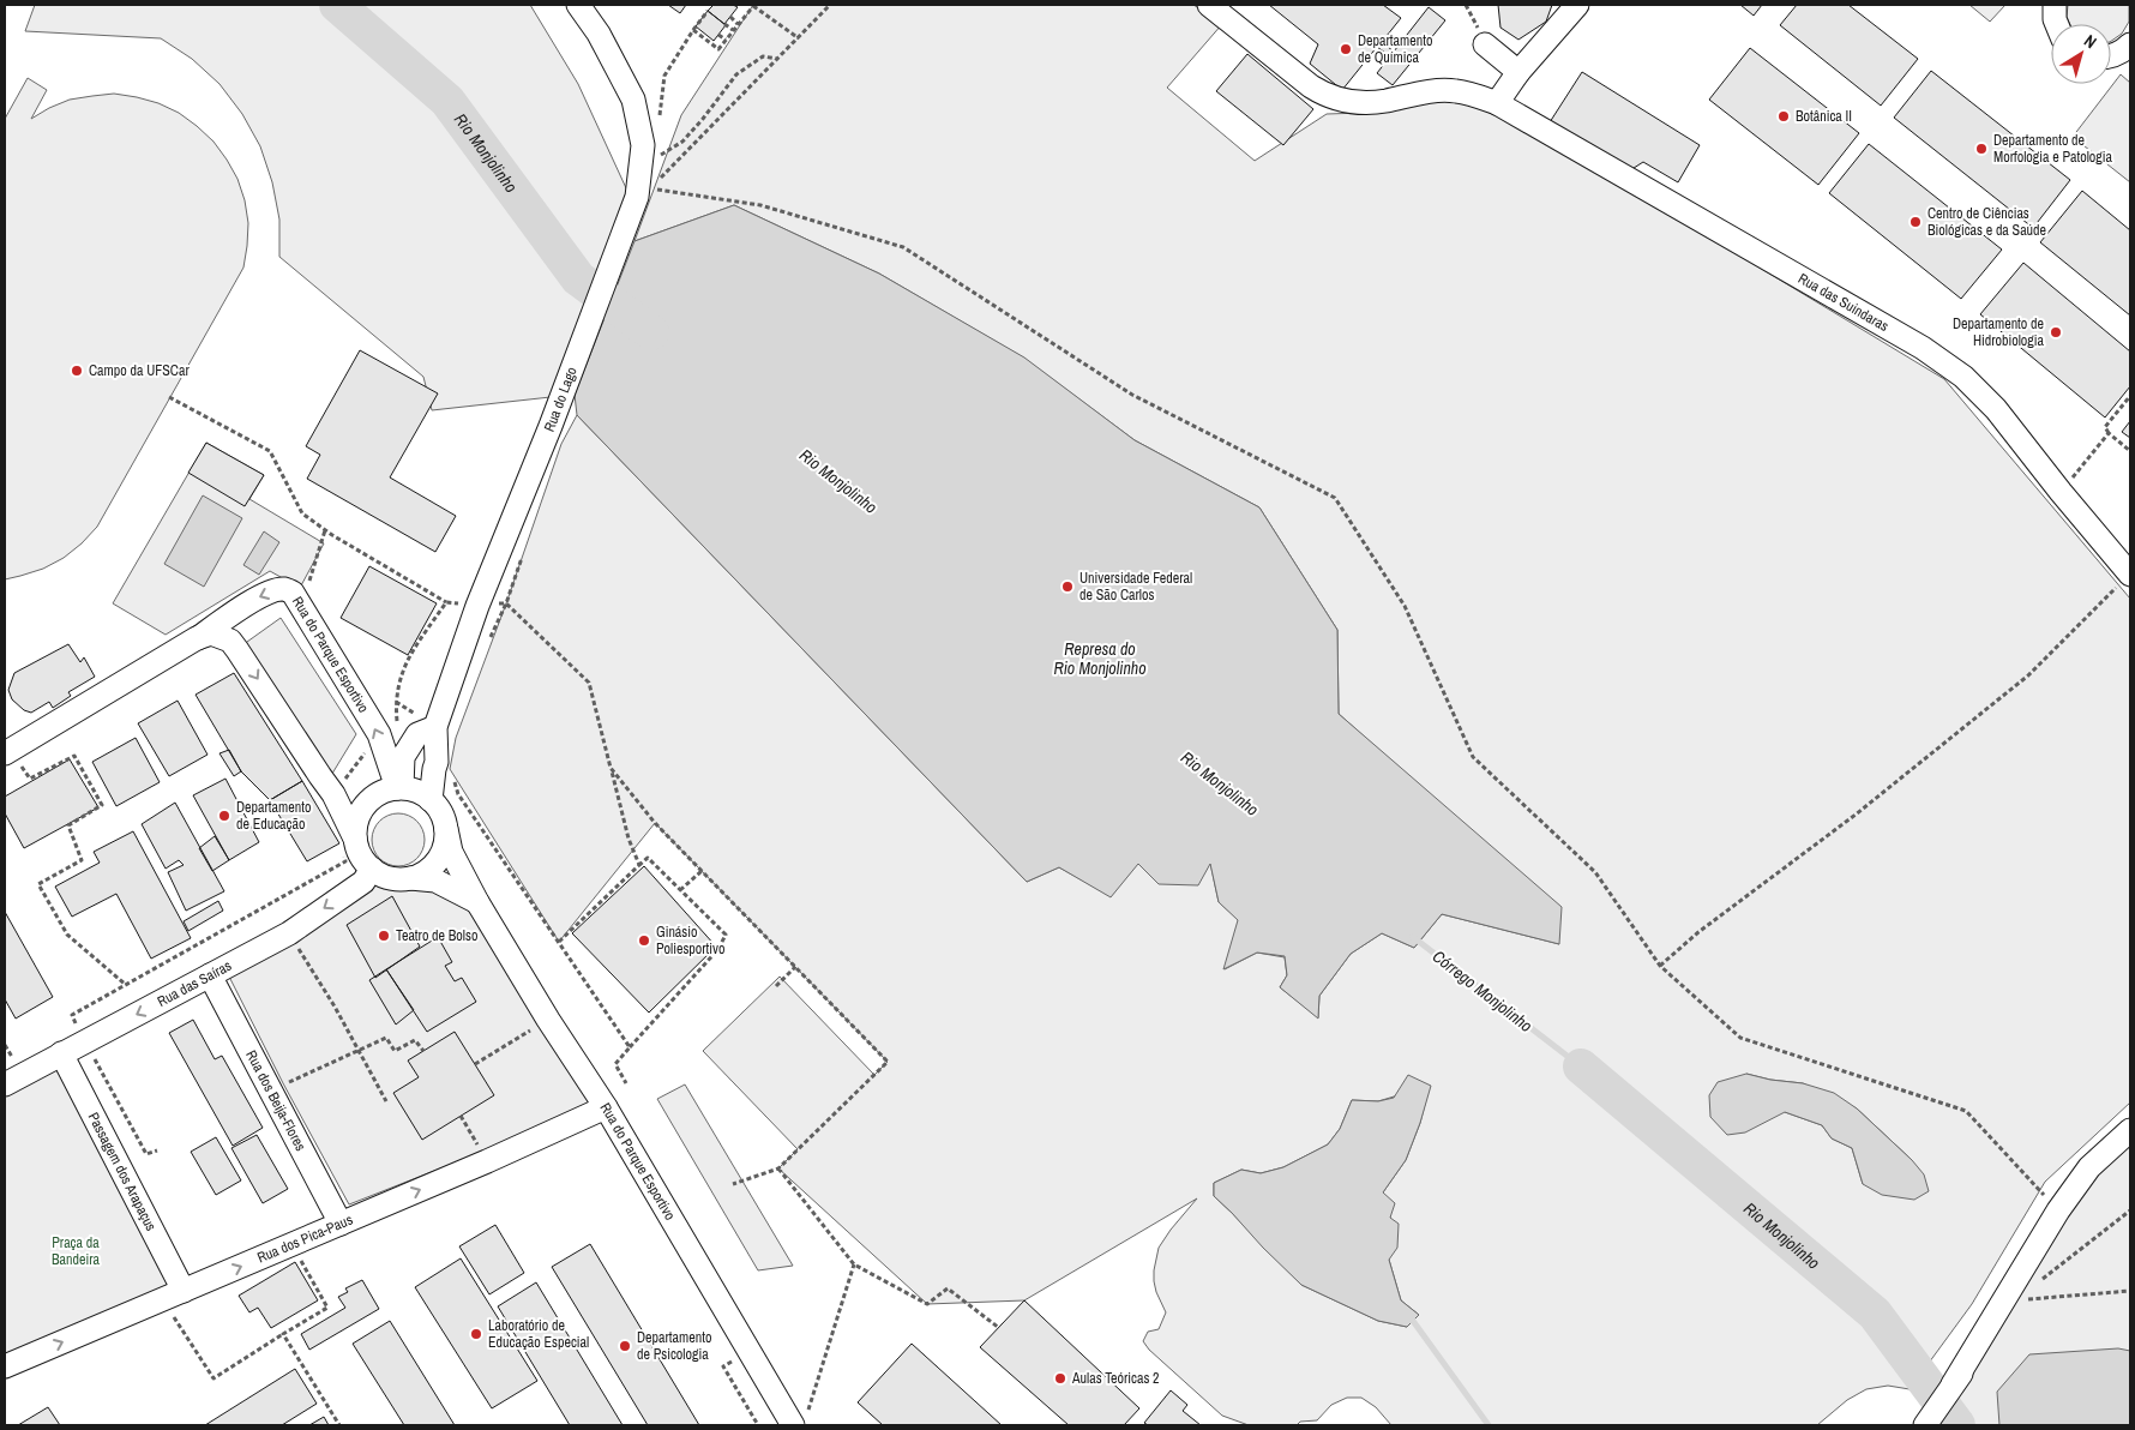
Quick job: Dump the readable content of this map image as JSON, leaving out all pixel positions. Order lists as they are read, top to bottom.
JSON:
{
  "streets": {
    "street": [
      "Rua das Suindaras",
      "Rua do Lago",
      "Rua do Parque Esportivo",
      "Rua das Saíras",
      "Rua dos Beija-Flores",
      "Passagem dos Arapaçus",
      "Rua dos Pica-Paus"
    ]
  },
  "crossings": [
    ["Rua do Lago", "Rua do Parque Esportivo"],
    ["Rua do Lago", "Rua das Saíras"],
    ["Rua do Parque Esportivo", "Rua das Saíras"],
    ["Rua do Parque Esportivo", "Rua dos Pica-Paus"],
    ["Rua das Saíras", "Rua dos Beija-Flores"],
    ["Rua das Saíras", "Passagem dos Arapaçus"],
    ["Rua dos Beija-Flores", "Rua dos Pica-Paus"],
    ["Passagem dos Arapaçus", "Rua dos Pica-Paus"]
  ],
  "one_way": ["Rua das Saíras", "Rua dos Pica-Paus"],
  "water": ["Rio Monjolinho", "Represa do Rio Monjolinho", "Córrego Monjolinho"],
  "parks": ["Praça da Bandeira"],
  "places": [
    "Departamento de Química",
    "Botânica II",
    "Departamento de Morfologia e Patologia",
    "Centro de Ciências Biológicas e da Saúde",
    "Departamento de Hidrobiologia",
    "Campo da UFSCar",
    "Universidade Federal de São Carlos",
    "Departamento de Educação",
    "Teatro de Bolso",
    "Ginásio Poliesportivo",
    "Laboratório de Educação Especial",
    "Departamento de Psicologia",
    "Aulas Teóricas 2"
  ],
  "north": "top right"
}
